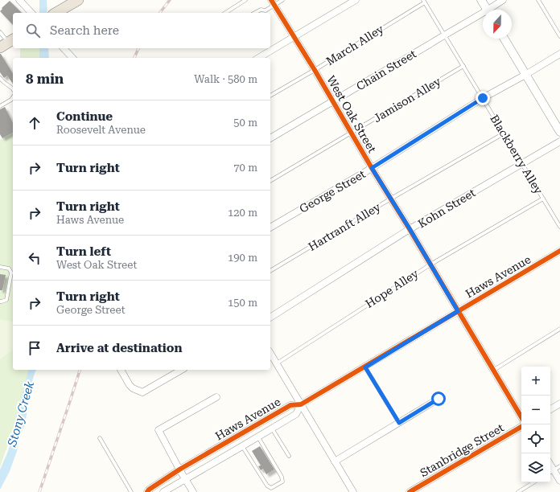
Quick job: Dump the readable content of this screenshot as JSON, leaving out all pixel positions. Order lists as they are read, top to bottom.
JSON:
{
  "streets": {
    "street": [
      "Chain Street",
      "West Oak Street",
      "George Street",
      "Kohn Street",
      "Haws Avenue",
      "Stanbridge Street"
    ],
    "lane": [
      "March Alley",
      "Jamison Alley",
      "Blackberry Alley",
      "Hartranft Alley",
      "Hope Alley"
    ]
  },
  "crossings": [
    ["March Alley", "West Oak Street"],
    ["March Alley", "Blackberry Alley"],
    ["Chain Street", "West Oak Street"],
    ["Chain Street", "Blackberry Alley"],
    ["Jamison Alley", "West Oak Street"],
    ["Jamison Alley", "Blackberry Alley"],
    ["West Oak Street", "George Street"],
    ["West Oak Street", "Kohn Street"],
    ["West Oak Street", "Hartranft Alley"],
    ["West Oak Street", "Haws Avenue"],
    ["West Oak Street", "Hope Alley"],
    ["Blackberry Alley", "George Street"],
    ["Blackberry Alley", "Kohn Street"],
    ["Blackberry Alley", "Hartranft Alley"],
    ["Blackberry Alley", "Hope Alley"]
  ],
  "water": ["Stony Creek"],
  "north": "bottom",
  "page": {
    "search": "Search here",
    "heading": ["8 min", "Walk · 580 m"],
    "list": [
      ["Continue", "Roosevelt Avenue", "50 m"],
      ["Turn right", "70 m"],
      ["Turn right", "Haws Avenue", "120 m"],
      ["Turn left", "West Oak Street", "190 m"],
      ["Turn right", "George Street", "150 m"],
      "Arrive at destination"
    ],
    "map_buttons": ["+", "−"]
  }
}
